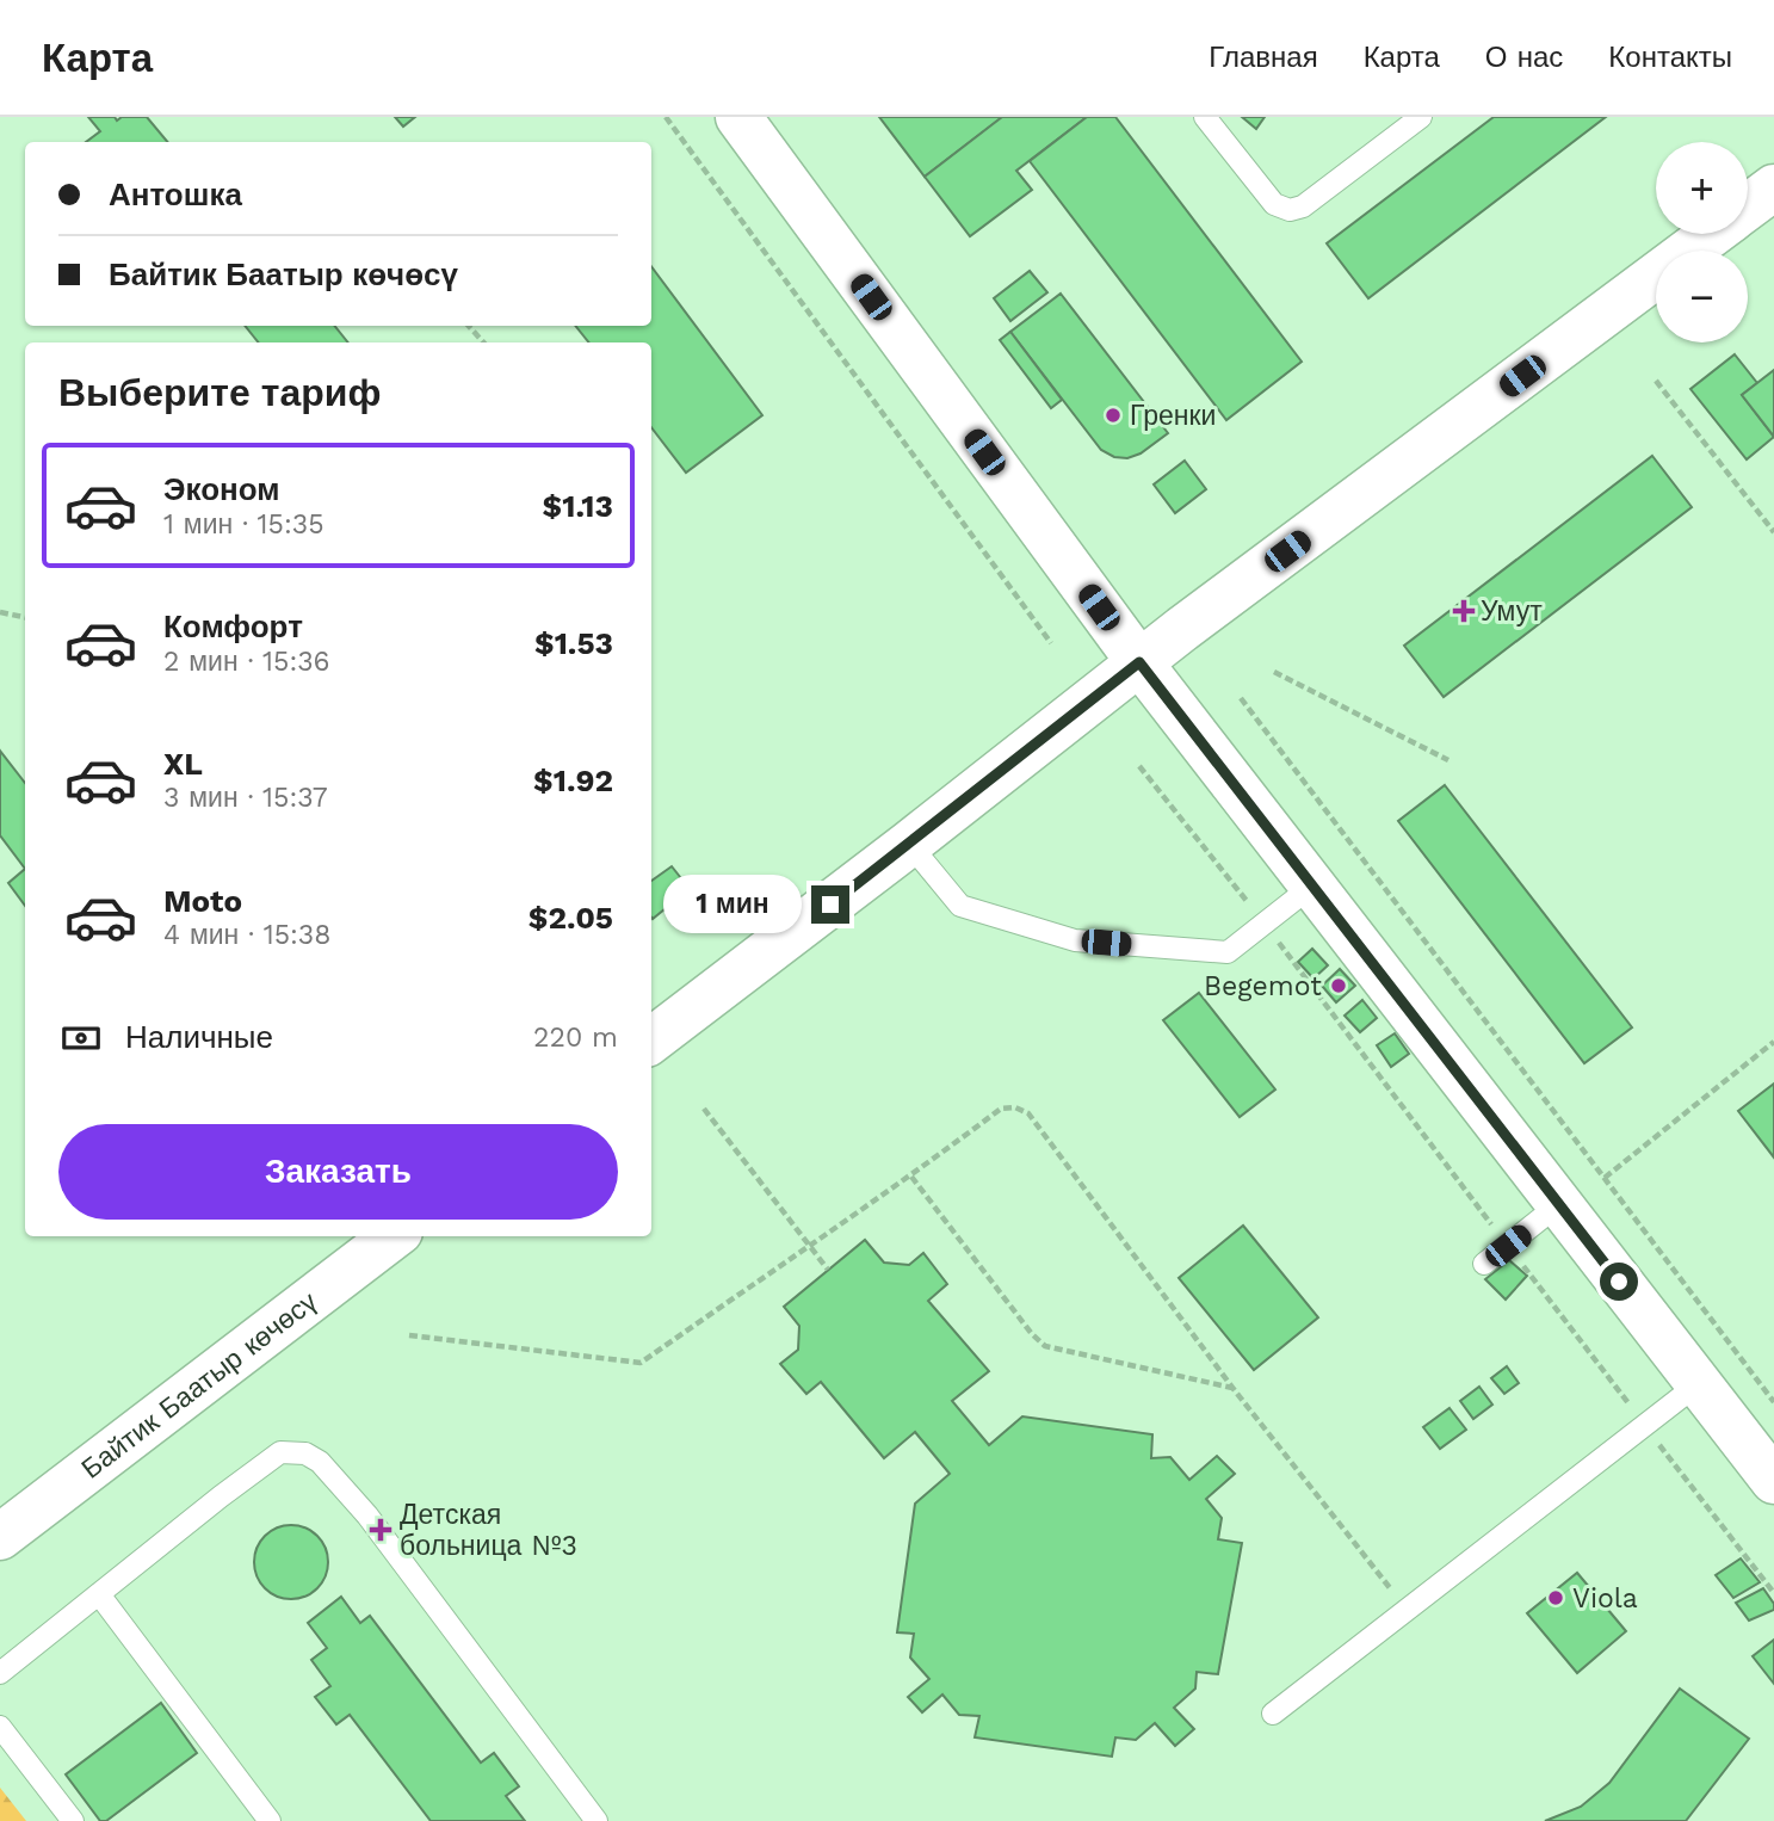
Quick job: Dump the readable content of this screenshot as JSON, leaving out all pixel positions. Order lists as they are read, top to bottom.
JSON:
{
  "streets": {
    "main road": ["Байтик Баатыр көчөсү"]
  },
  "places": {
    "other": ["Гренки", "Begemot", "Viola"],
    "health": ["Умут", "Детская больница №3"]
  },
  "page": {
    "header": "Карта",
    "nav": [
      "Главная",
      "Карта",
      "О нас",
      "Контакты"
    ],
    "map_buttons": ["+", "−"],
    "banner": ["Антошка", "Байтик Баатыр көчөсү"],
    "heading": "Выберите тариф",
    "list": [
      {
        "name": "Эконом",
        "note": "1 мин · 15:35",
        "value": "$1.13"
      },
      {
        "name": "Комфорт",
        "note": "2 мин · 15:36",
        "value": "$1.53"
      },
      {
        "name": "XL",
        "note": "3 мин · 15:37",
        "value": "$1.92"
      },
      {
        "name": "Moto",
        "note": "4 мин · 15:38",
        "value": "$2.05"
      }
    ],
    "bubble": "1 мин",
    "pay": ["Наличные", "220 m"],
    "buttons": "Заказать"
  }
}
